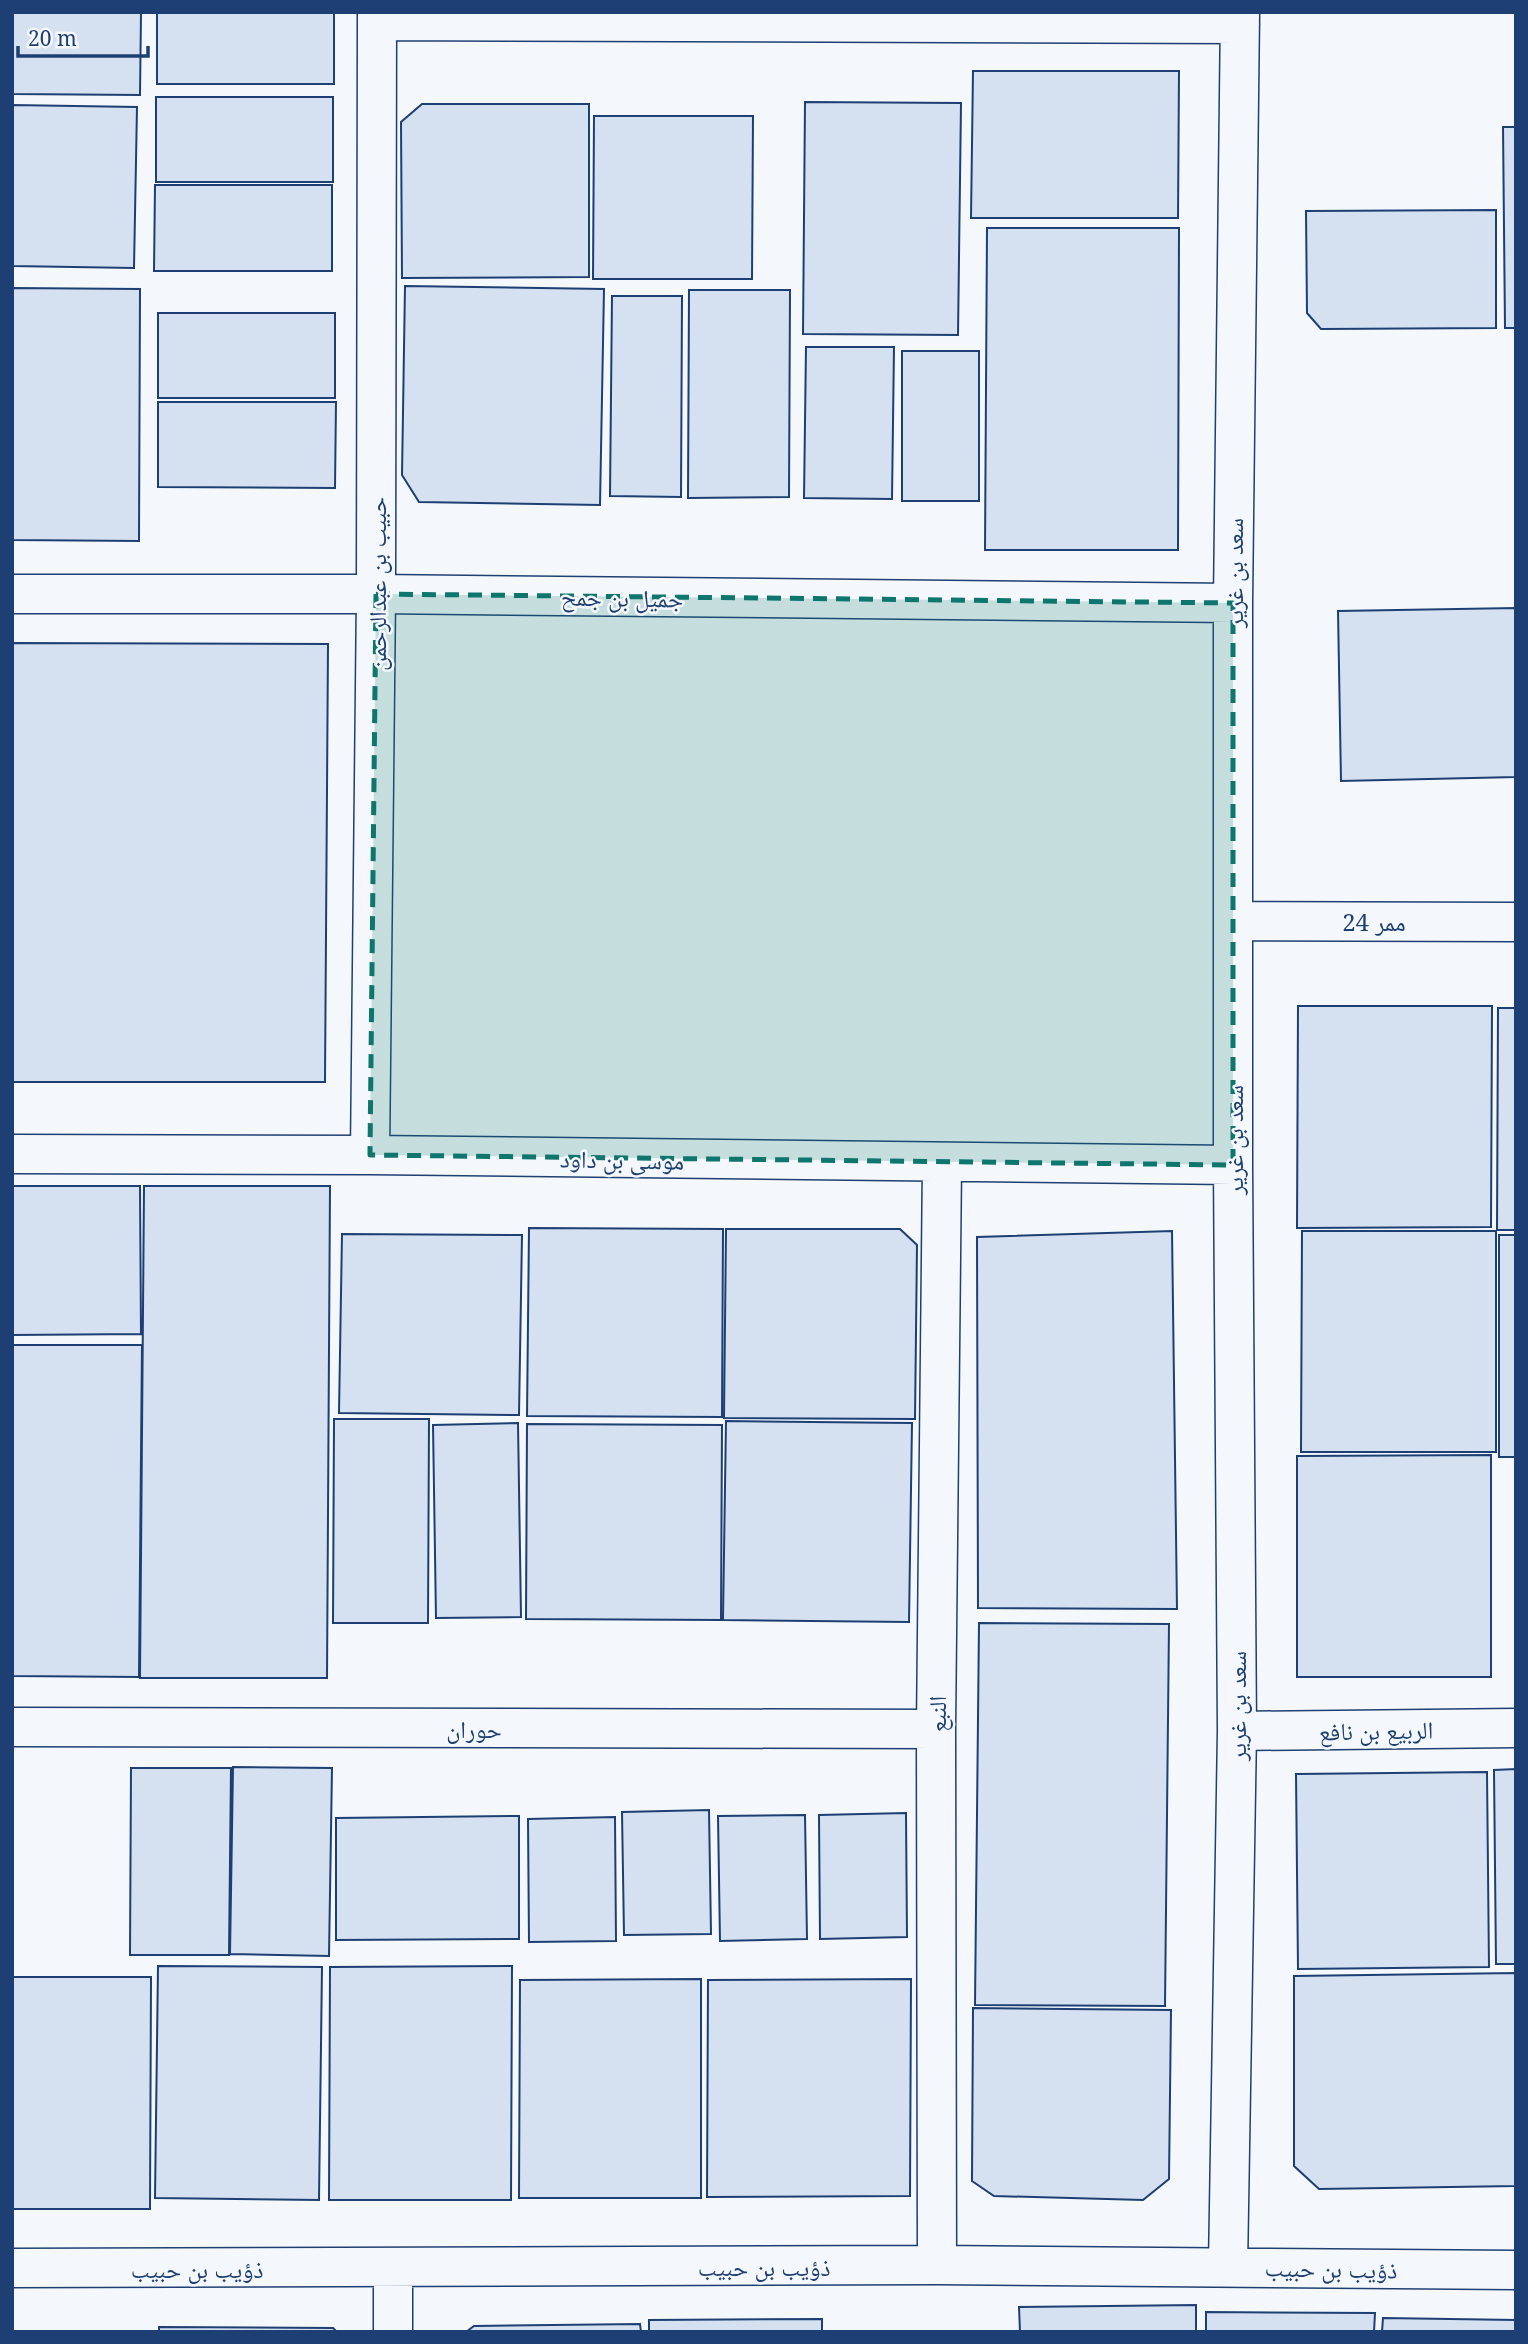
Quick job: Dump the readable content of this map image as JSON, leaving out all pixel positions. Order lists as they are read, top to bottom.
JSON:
{
  "streets": {
    "street": [
      "سعد بن غرير",
      "حبيب بن عبدالرحمن",
      "جميل بن جمح",
      "ممر 24",
      "موسى بن داود",
      "النبع",
      "حوران",
      "الربيع بن نافع",
      "ذؤيب بن حبيب"
    ]
  },
  "crossings": [
    ["سعد بن غرير", "جميل بن جمح"],
    ["سعد بن غرير", "ممر 24"],
    ["سعد بن غرير", "موسى بن داود"],
    ["سعد بن غرير", "الربيع بن نافع"],
    ["سعد بن غرير", "ذؤيب بن حبيب"],
    ["حبيب بن عبدالرحمن", "جميل بن جمح"],
    ["حبيب بن عبدالرحمن", "موسى بن داود"],
    ["موسى بن داود", "النبع"],
    ["النبع", "حوران"],
    ["النبع", "ذؤيب بن حبيب"]
  ],
  "scale_bar": "20 m"
}
